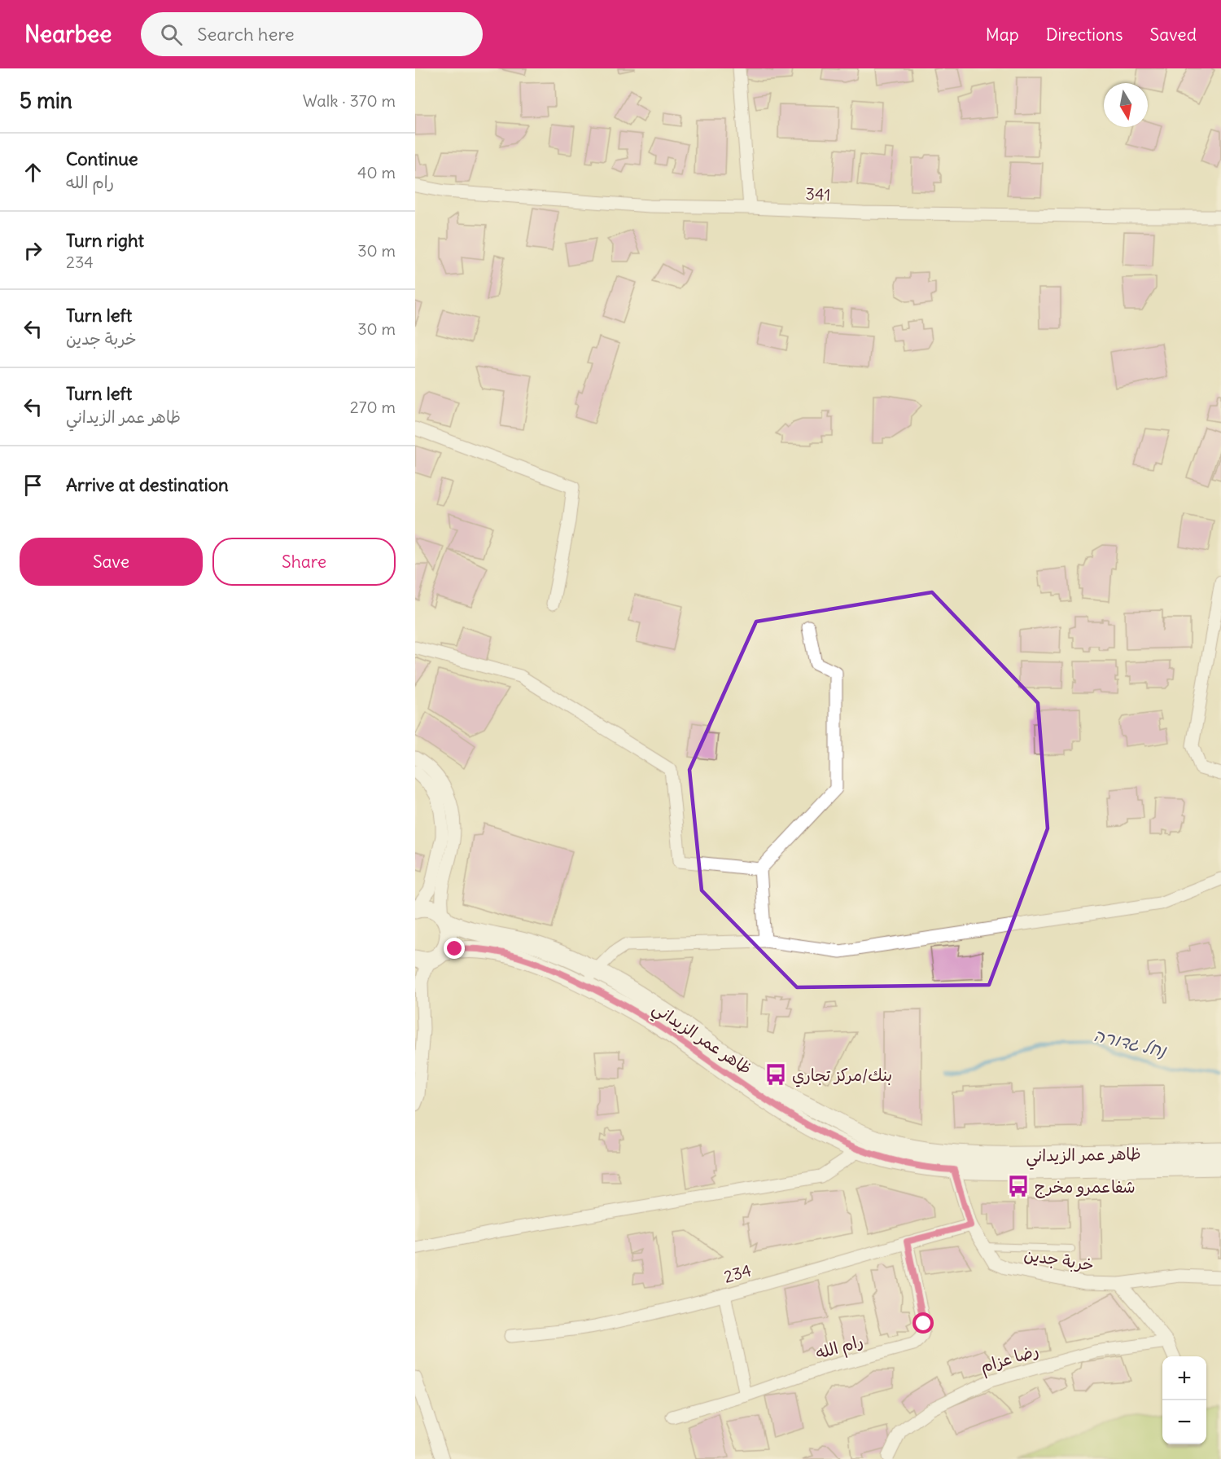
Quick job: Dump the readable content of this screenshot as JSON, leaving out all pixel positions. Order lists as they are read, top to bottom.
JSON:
{
  "streets": {
    "main road": ["ظاهر عمر الزيداني"],
    "street": [
      "341",
      "خربة جدين",
      "234",
      "رام الله",
      "رضا عزام"
    ]
  },
  "crossings": [
    ["ظاهر عمر الزيداني", "خربة جدين"],
    ["خربة جدين", "234"],
    ["234", "رام الله"]
  ],
  "water": ["נחל גדורה"],
  "places": {
    "bus stop": ["بنك/مركز تجاري", "شفاعمرو مخرج"]
  },
  "north": "bottom",
  "page": {
    "header": "Nearbee",
    "search": "Search here",
    "nav": ["Map", "Directions", "Saved"],
    "heading": ["5 min", "Walk · 370 m"],
    "list": [
      ["Continue", "رام الله", "40 m"],
      ["Turn right", "234", "30 m"],
      ["Turn left", "خربة جدين", "30 m"],
      ["Turn left", "ظاهر عمر الزيداني", "270 m"],
      "Arrive at destination"
    ],
    "buttons": ["Save", "Share"],
    "map_buttons": ["+", "−"]
  }
}
